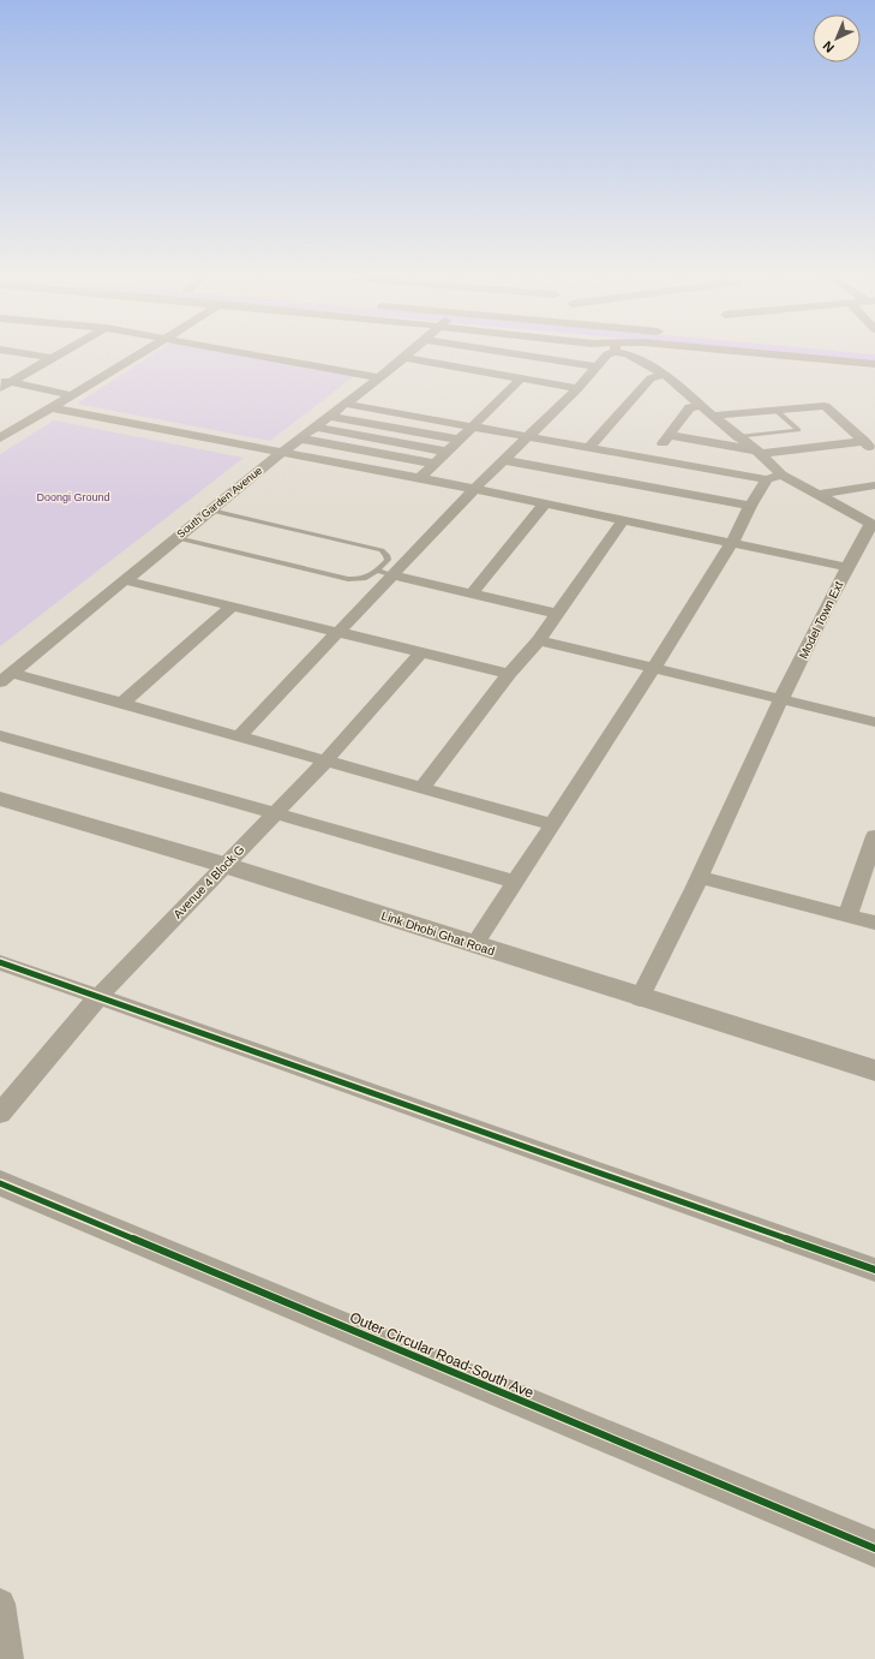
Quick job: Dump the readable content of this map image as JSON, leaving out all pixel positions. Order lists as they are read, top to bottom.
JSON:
{
  "streets": {
    "street": [
      "South Garden Avenue",
      "Model Town Ext",
      "Avenue 4 Block G",
      "Link Dhobi Ghat Road",
      "Outer Circular Road-South Ave"
    ]
  },
  "crossings": [
    ["Model Town Ext", "Link Dhobi Ghat Road"],
    ["Avenue 4 Block G", "Link Dhobi Ghat Road"]
  ],
  "parks": ["Doongi Ground"],
  "north": "bottom left"
}
